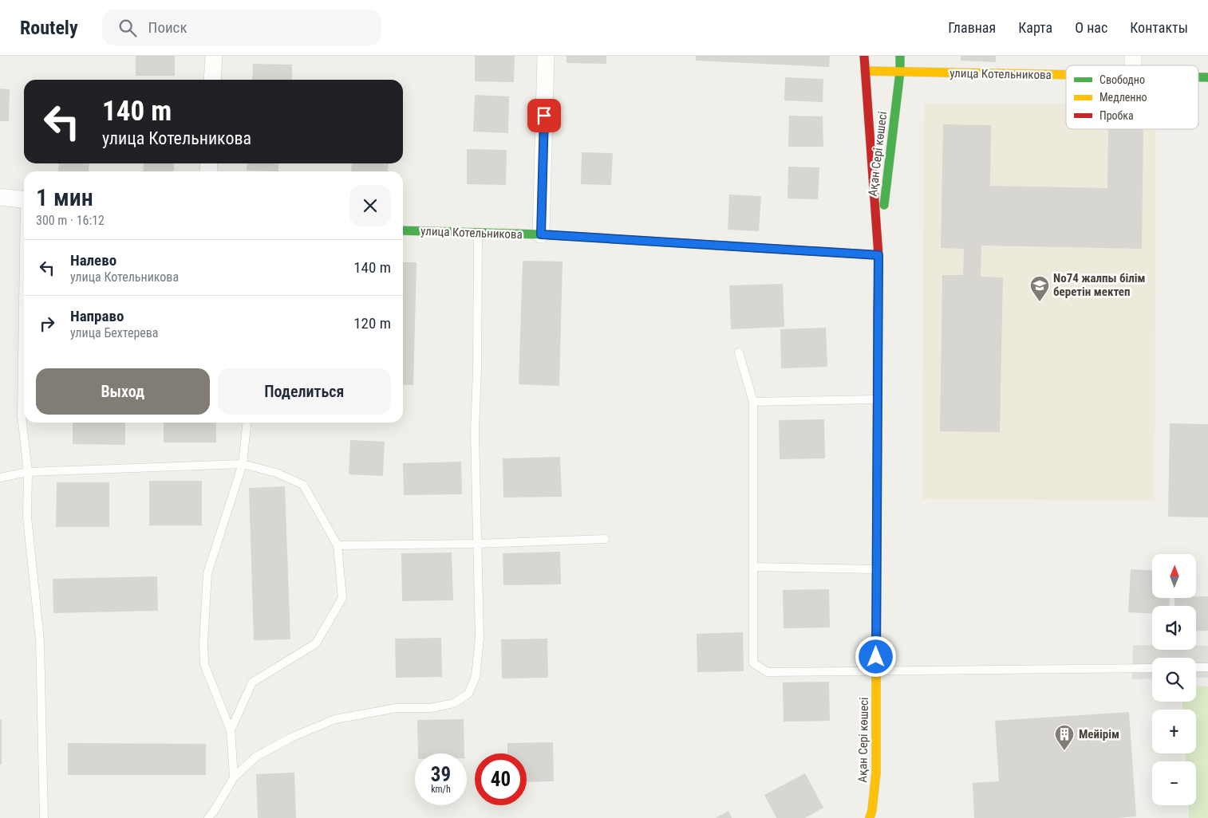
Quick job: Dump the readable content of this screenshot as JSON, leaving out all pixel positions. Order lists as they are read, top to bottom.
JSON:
{
  "streets": {
    "street": ["улица Котельникова", "Ақан Сері көшесі"]
  },
  "crossings": [
    ["улица Котельникова", "Ақан Сері көшесі"]
  ],
  "places": {
    "school or university": ["No74 жалпы білім беретін мектеп"],
    "building": ["Мейiрiм"]
  },
  "legend": ["Свободно", "Медленно", "Пробка"],
  "north": "top",
  "page": {
    "header": "Routely",
    "search": "Поиск",
    "nav": [
      "Главная",
      "Карта",
      "О нас",
      "Контакты"
    ],
    "turn": ["140 m", "улица Котельникова"],
    "heading": ["1 мин", "300 m · 16:12"],
    "list": [
      {
        "name": "Налево",
        "note": "улица Котельникова",
        "value": "140 m"
      },
      {
        "name": "Направо",
        "note": "улица Бехтерева",
        "value": "120 m"
      }
    ],
    "buttons": ["Выход", "Поделиться"],
    "map_buttons": ["+", "−"],
    "speed": "39 km/h",
    "limit": "40"
  }
}
